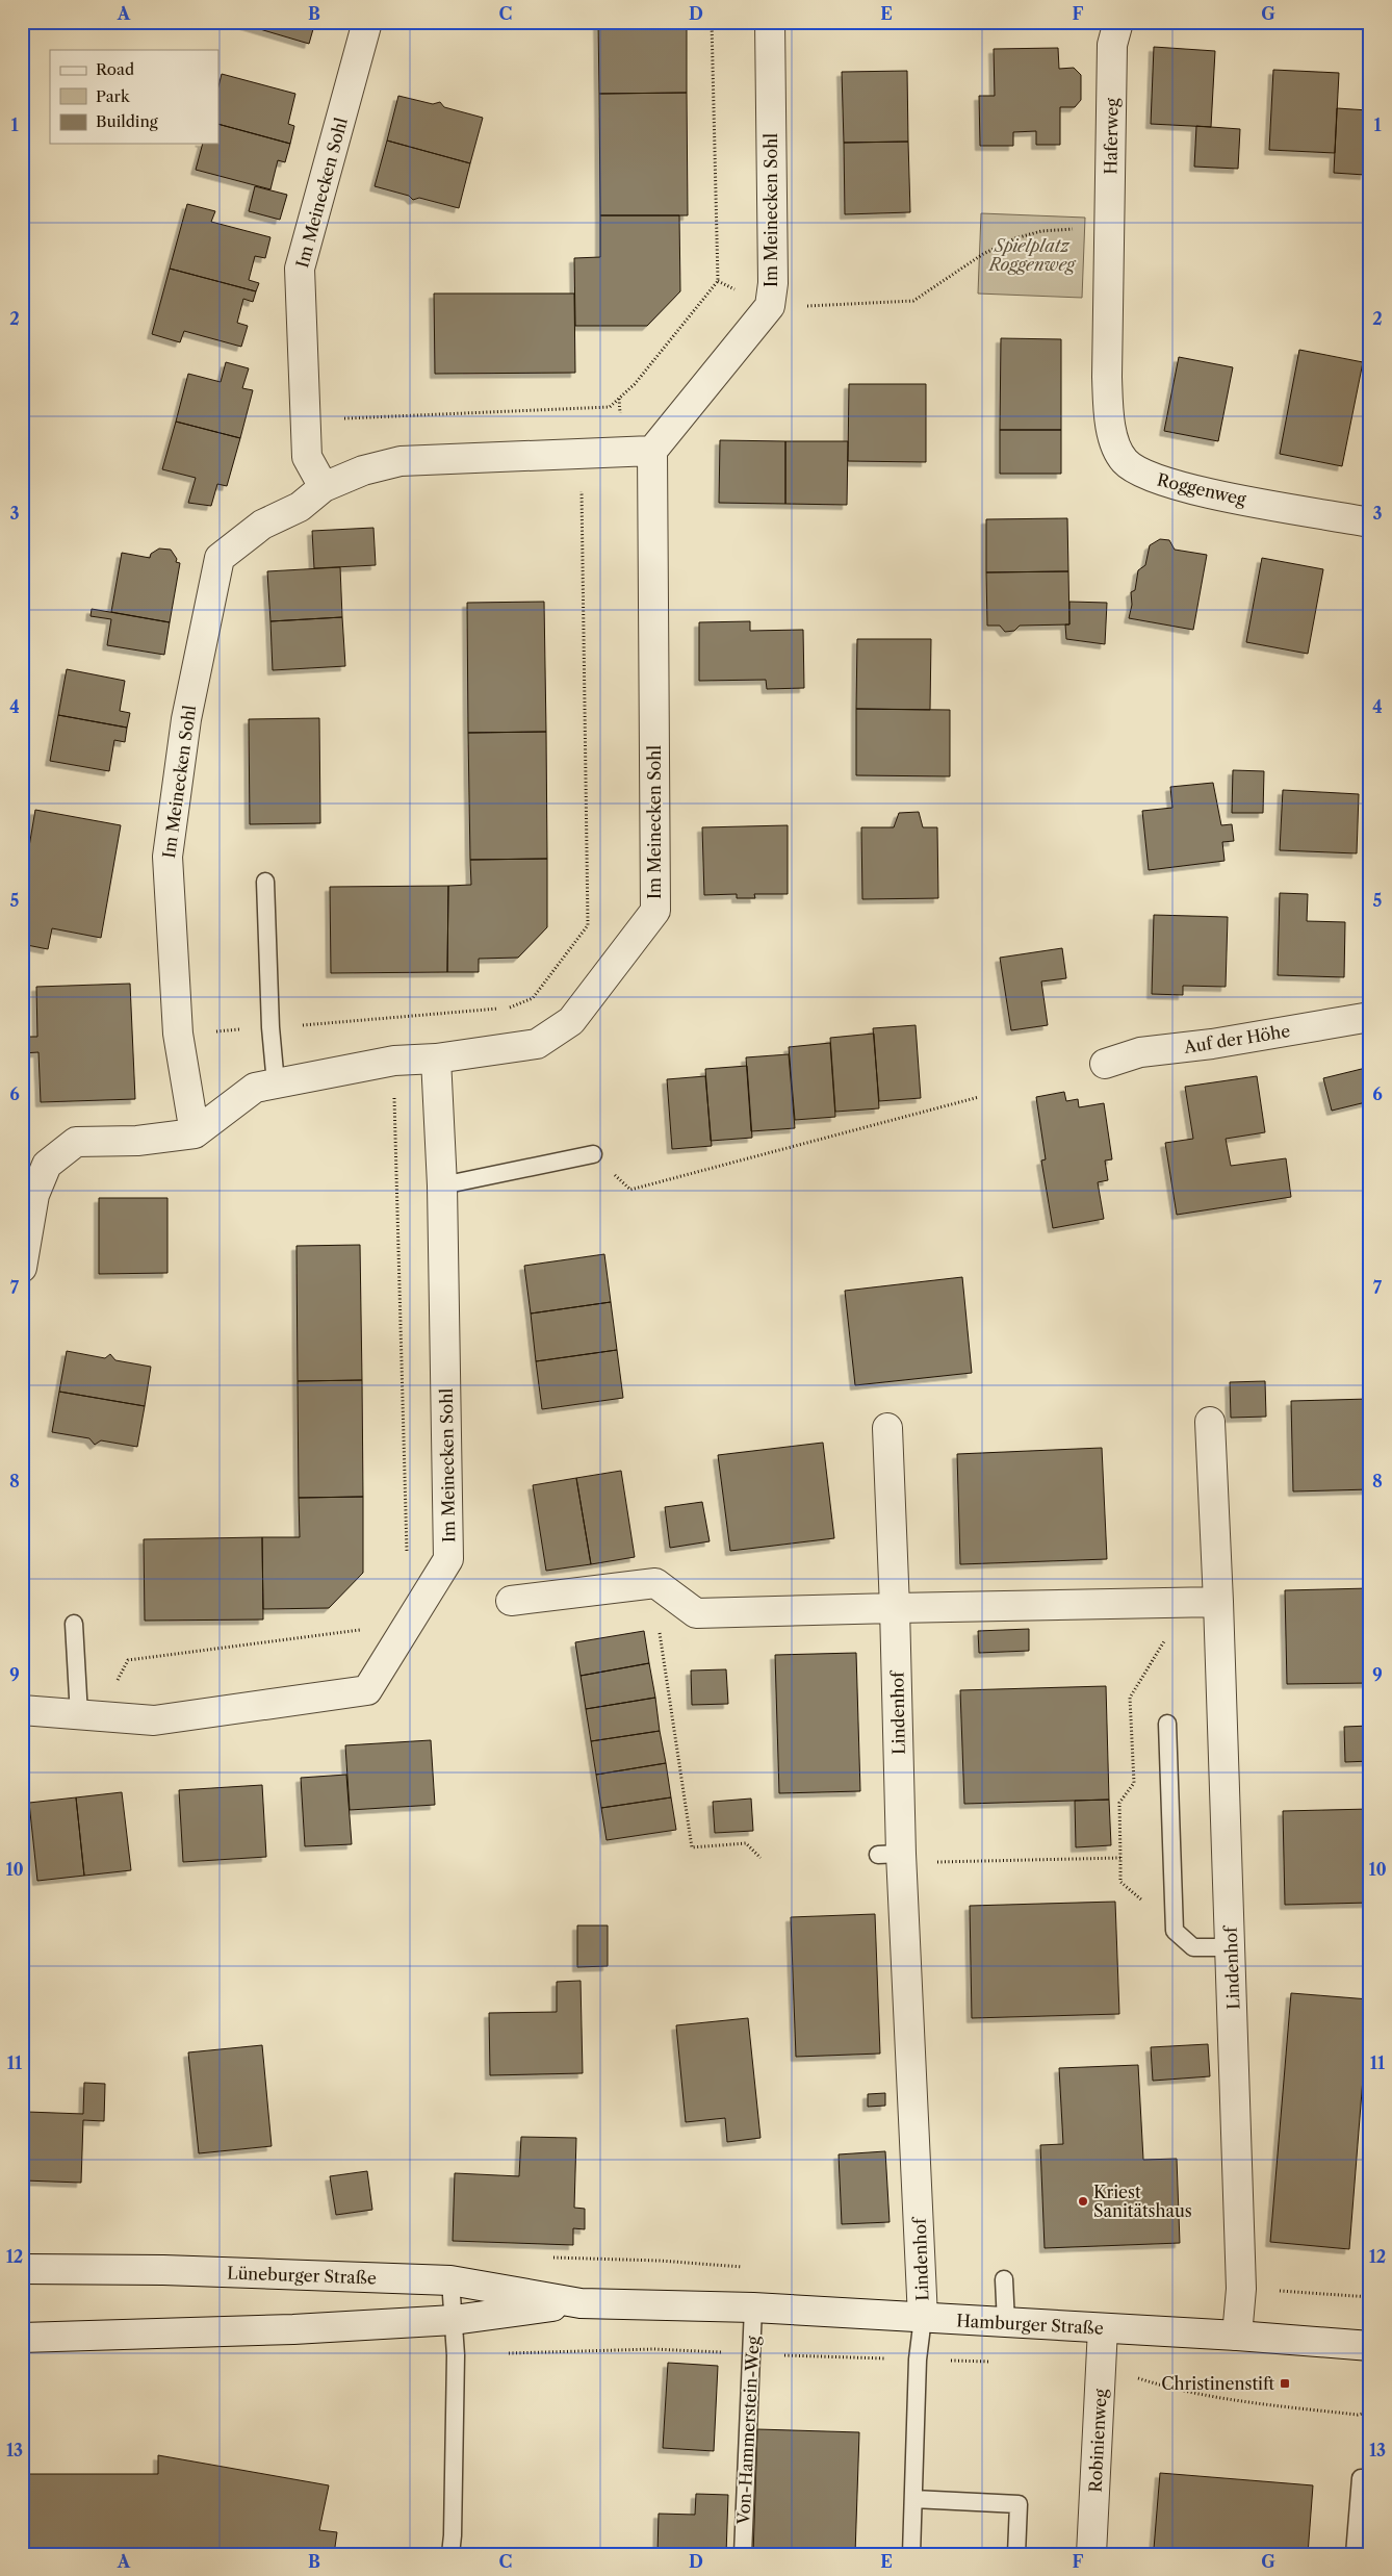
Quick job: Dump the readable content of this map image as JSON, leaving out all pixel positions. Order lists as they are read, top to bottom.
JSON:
{
  "streets": {
    "street": [
      "Haferweg",
      "Im Meinecken Sohl",
      "Roggenweg",
      "Auf der Höhe",
      "Lindenhof",
      "Lüneburger Straße",
      "Hamburger Straße",
      "Robinienweg"
    ],
    "lane": ["Von-Hammerstein-Weg"]
  },
  "crossings": [
    ["Haferweg", "Roggenweg"],
    ["Lindenhof", "Hamburger Straße"],
    ["Lüneburger Straße", "Hamburger Straße"],
    ["Hamburger Straße", "Von-Hammerstein-Weg"],
    ["Hamburger Straße", "Robinienweg"]
  ],
  "parks": ["Spielplatz Roggenweg"],
  "places": {
    "other": ["Kriest Sanitätshaus"],
    "transit": ["Christinenstift"]
  },
  "legend": ["Road", "Park", "Building"],
  "grid": {
    "columns": [
      "A",
      "B",
      "C",
      "D",
      "E",
      "F",
      "G"
    ],
    "rows": [
      "1",
      "2",
      "3",
      "4",
      "5",
      "6",
      "7",
      "8",
      "9",
      "10",
      "11",
      "12",
      "13"
    ]
  }
}
